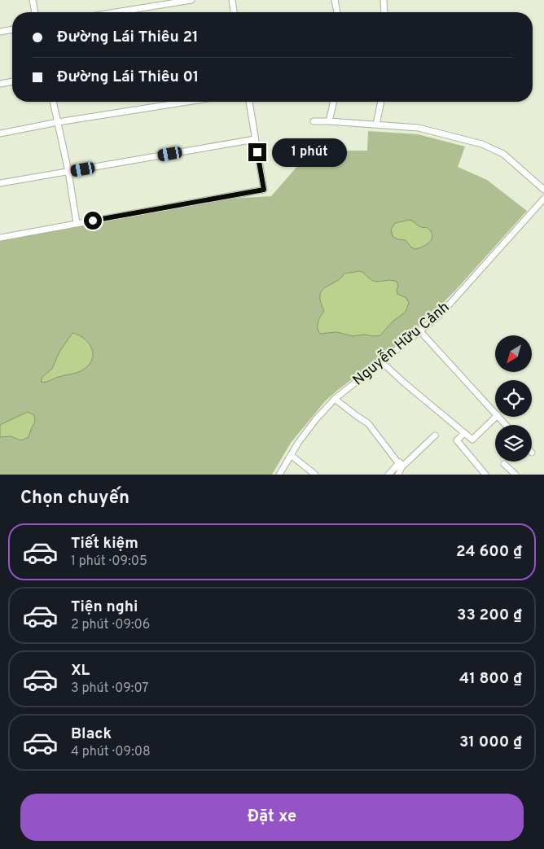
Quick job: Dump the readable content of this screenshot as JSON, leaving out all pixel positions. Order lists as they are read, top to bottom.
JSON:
{
  "streets": {
    "street": ["Nguyễn Hữu Cảnh"]
  },
  "north": "bottom left",
  "page": {
    "banner": ["Đường Lái Thiêu 21", "Đường Lái Thiêu 01"],
    "bubble": "1 phút",
    "heading": "Chọn chuyến",
    "list": [
      {
        "name": "Tiết kiệm",
        "note": "1 phút · 09:05",
        "value": "24 600 ₫"
      },
      {
        "name": "Tiện nghi",
        "note": "2 phút · 09:06",
        "value": "33 200 ₫"
      },
      {
        "name": "XL",
        "note": "3 phút · 09:07",
        "value": "41 800 ₫"
      },
      {
        "name": "Black",
        "note": "4 phút · 09:08",
        "value": "31 000 ₫"
      }
    ],
    "buttons": "Đặt xe"
  }
}
